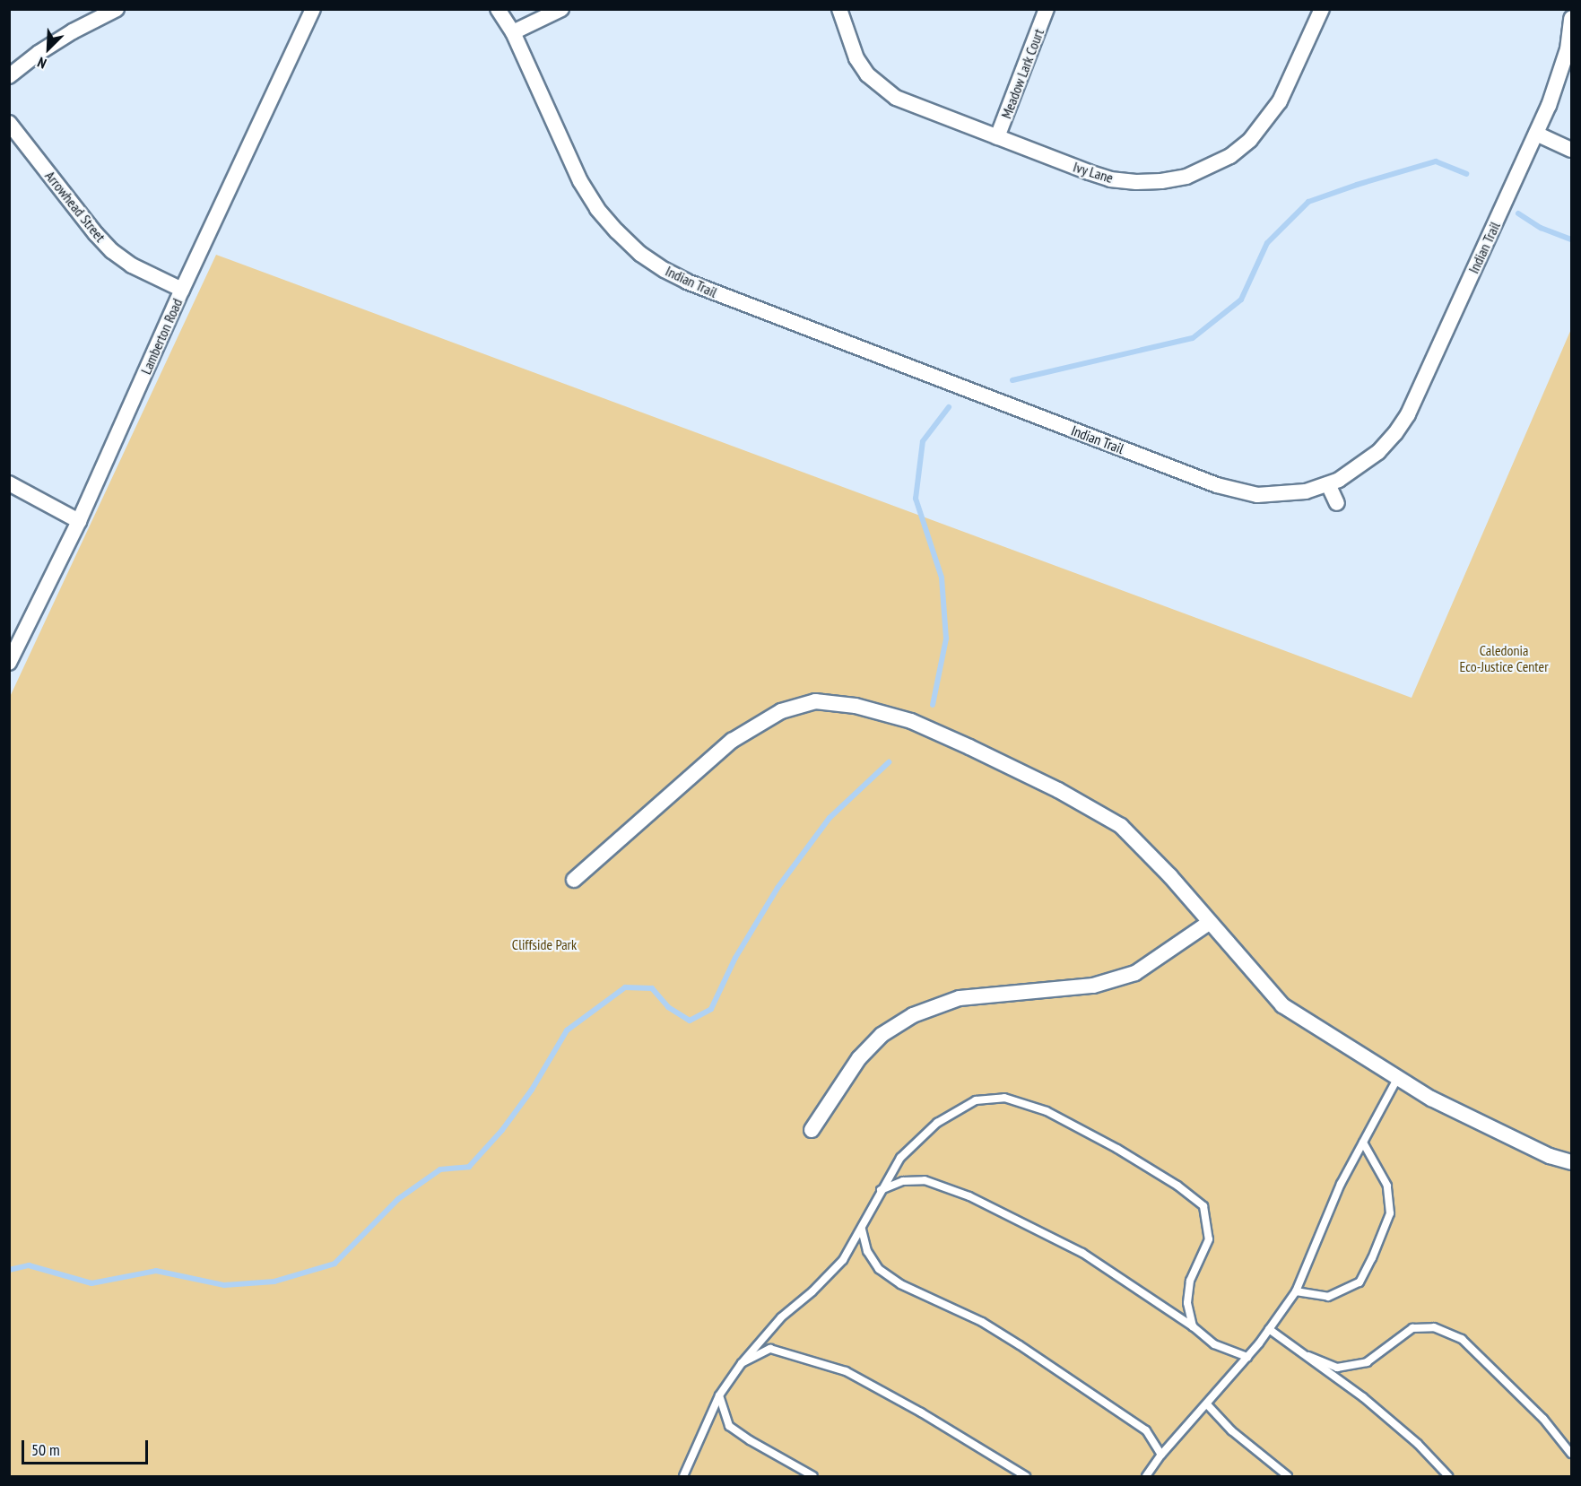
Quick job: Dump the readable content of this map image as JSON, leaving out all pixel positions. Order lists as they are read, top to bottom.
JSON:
{
  "streets": {
    "street": [
      "Meadow Lark Court",
      "Ivy Lane",
      "Arrowhead Street",
      "Indian Trail",
      "Lamberton Road"
    ]
  },
  "crossings": [
    ["Meadow Lark Court", "Ivy Lane"],
    ["Arrowhead Street", "Lamberton Road"]
  ],
  "parks": ["Caledonia Eco-Justice Center", "Cliffside Park"],
  "scale_bar": "50 m",
  "north": "bottom left"
}
